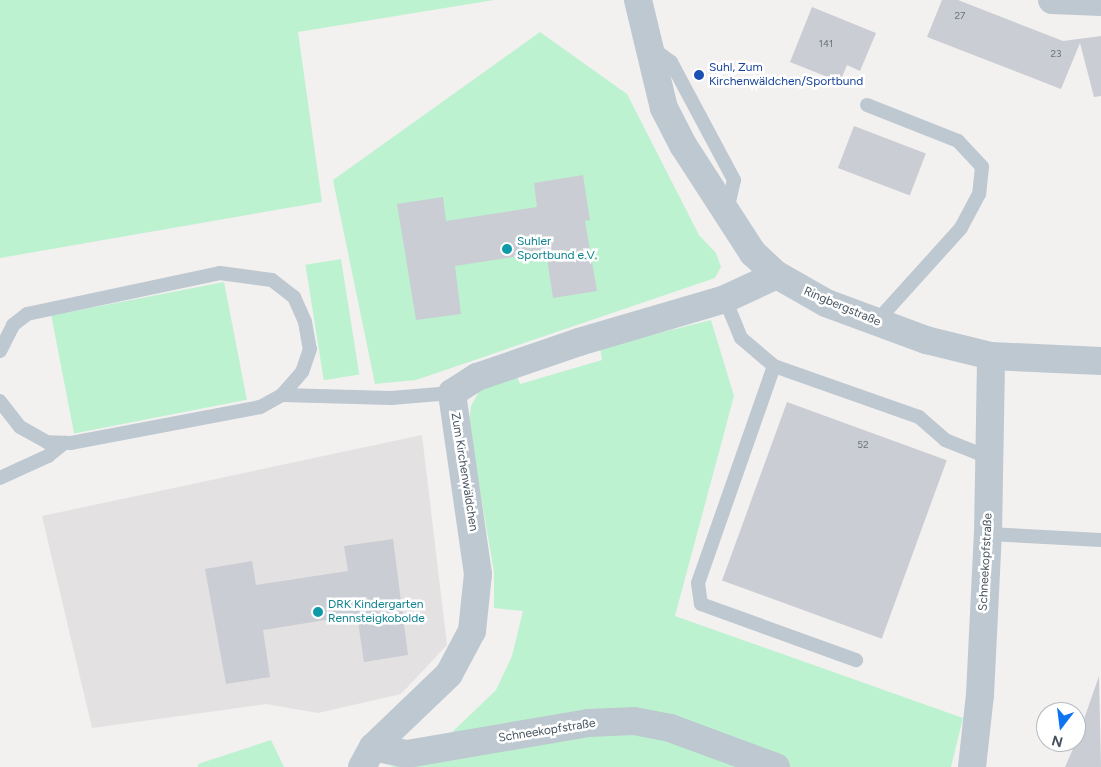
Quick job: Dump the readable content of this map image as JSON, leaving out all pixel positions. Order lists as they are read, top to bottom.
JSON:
{
  "streets": {
    "street": ["Ringbergstraße", "Zum Kirchenwäldchen", "Schneekopfstraße"]
  },
  "crossings": [
    ["Ringbergstraße", "Schneekopfstraße"],
    ["Zum Kirchenwäldchen", "Schneekopfstraße"]
  ],
  "places": ["Suhl, Zum Kirchenwäldchen/Sportbund", "Suhler Sportbund e.V.", "DRK Kindergarten Rennsteigkobolde"],
  "house_numbers": [
    "27",
    "141",
    "23",
    "52"
  ],
  "north": "bottom"
}
